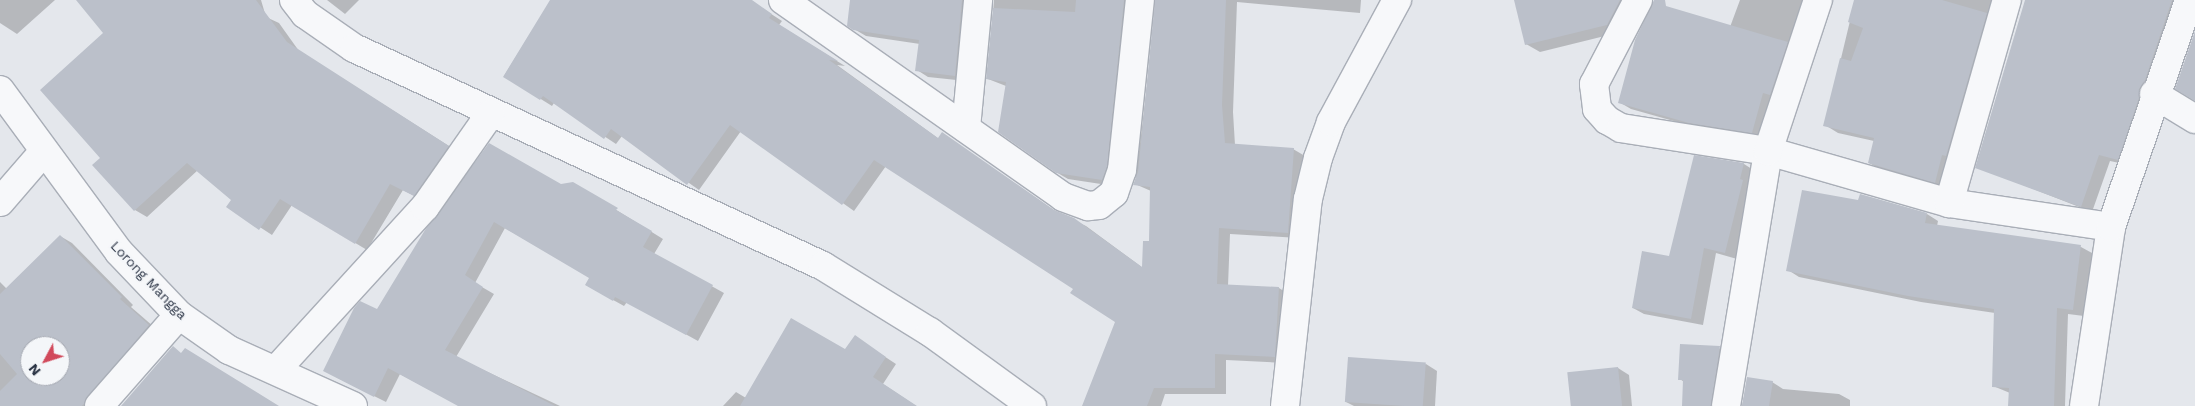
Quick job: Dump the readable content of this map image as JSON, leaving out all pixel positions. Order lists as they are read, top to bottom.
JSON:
{
  "streets": {
    "street": ["Lorong Mangga"]
  },
  "north": "bottom left"
}
